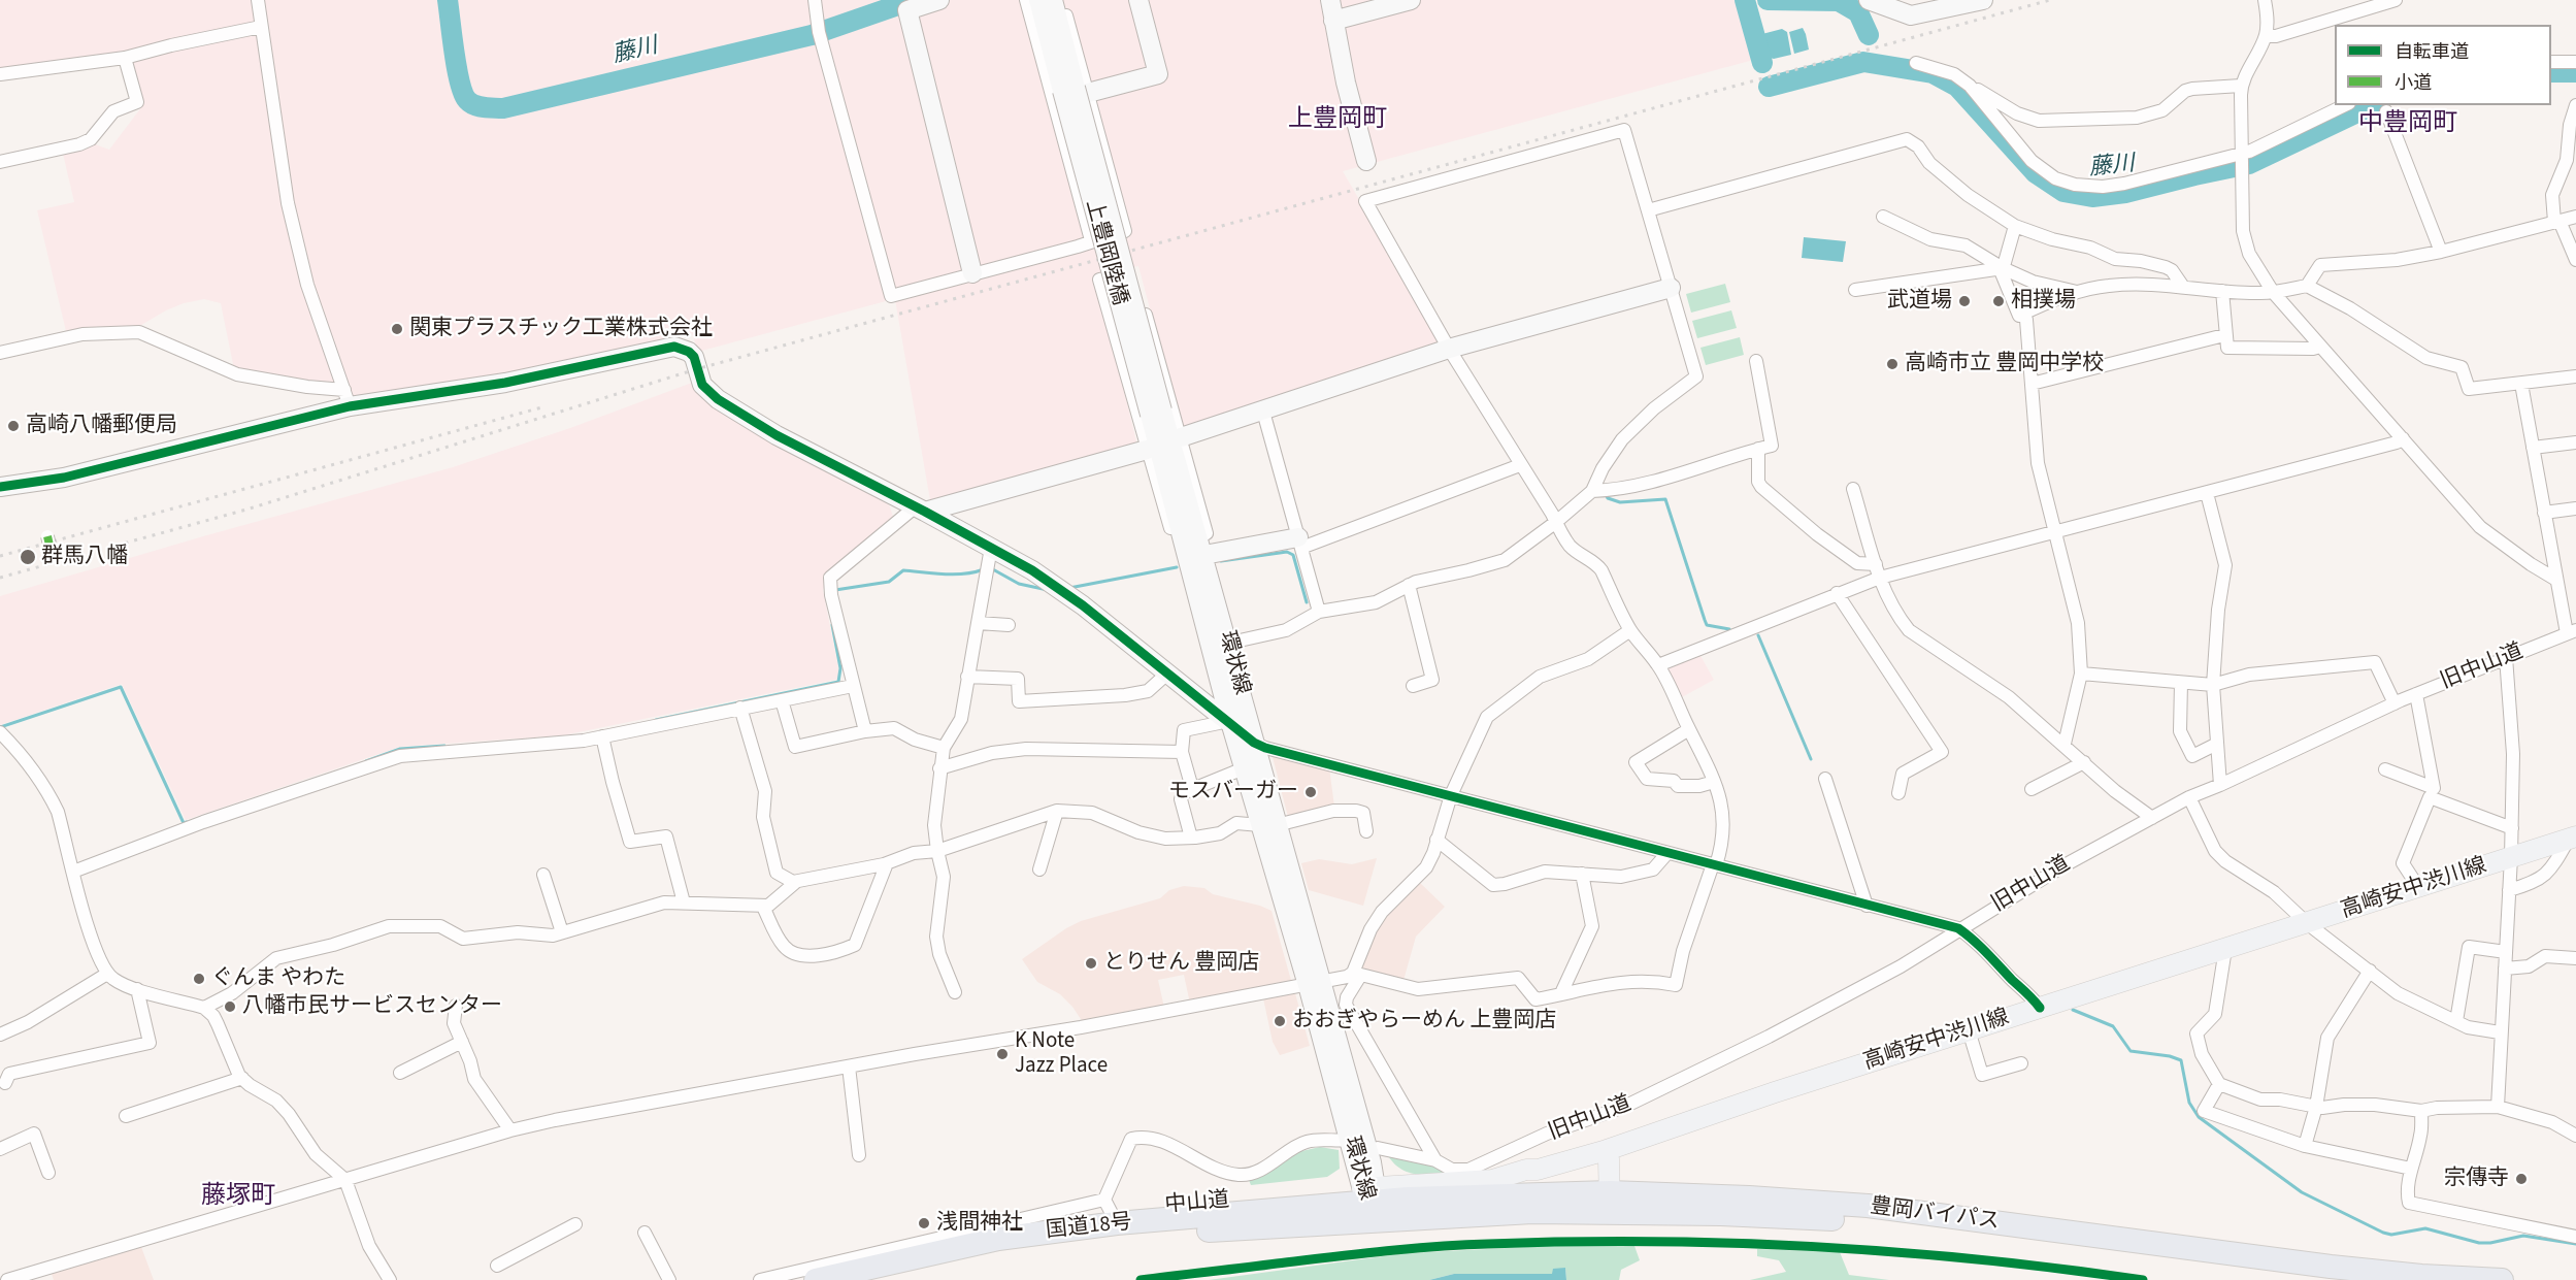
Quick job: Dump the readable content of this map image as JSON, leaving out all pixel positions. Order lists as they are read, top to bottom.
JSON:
{
  "streets": {
    "highway": ["中山道", "豊岡バイパス", "国道18号"],
    "main road": ["高崎安中渋川線"],
    "street": ["上豊岡陸橋", "環状線", "旧中山道"]
  },
  "crossings": [
    ["上豊岡陸橋", "環状線"],
    ["環状線", "旧中山道"],
    ["環状線", "高崎安中渋川線"],
    ["環状線", "中山道"],
    ["環状線", "豊岡バイパス"],
    ["環状線", "国道18号"],
    ["高崎安中渋川線", "中山道"],
    ["高崎安中渋川線", "豊岡バイパス"],
    ["高崎安中渋川線", "国道18号"],
    ["中山道", "豊岡バイパス"],
    ["中山道", "国道18号"],
    ["豊岡バイパス", "国道18号"]
  ],
  "districts": ["上豊岡町", "中豊岡町", "藤塚町"],
  "water": ["藤川"],
  "places": [
    "武道場",
    "相撲場",
    "関東プラスチック工業株式会社",
    "高崎市立 豊岡中学校",
    "高崎八幡郵便局",
    "群馬八幡",
    "モスバーガー",
    "とりせん 豊岡店",
    "ぐんま やわた",
    "八幡市民サービスセンター",
    "おおぎやらーめん 上豊岡店",
    "K Note Jazz Place",
    "宗傳寺",
    "浅間神社"
  ],
  "legend": ["自転車道", "小道"]
}
